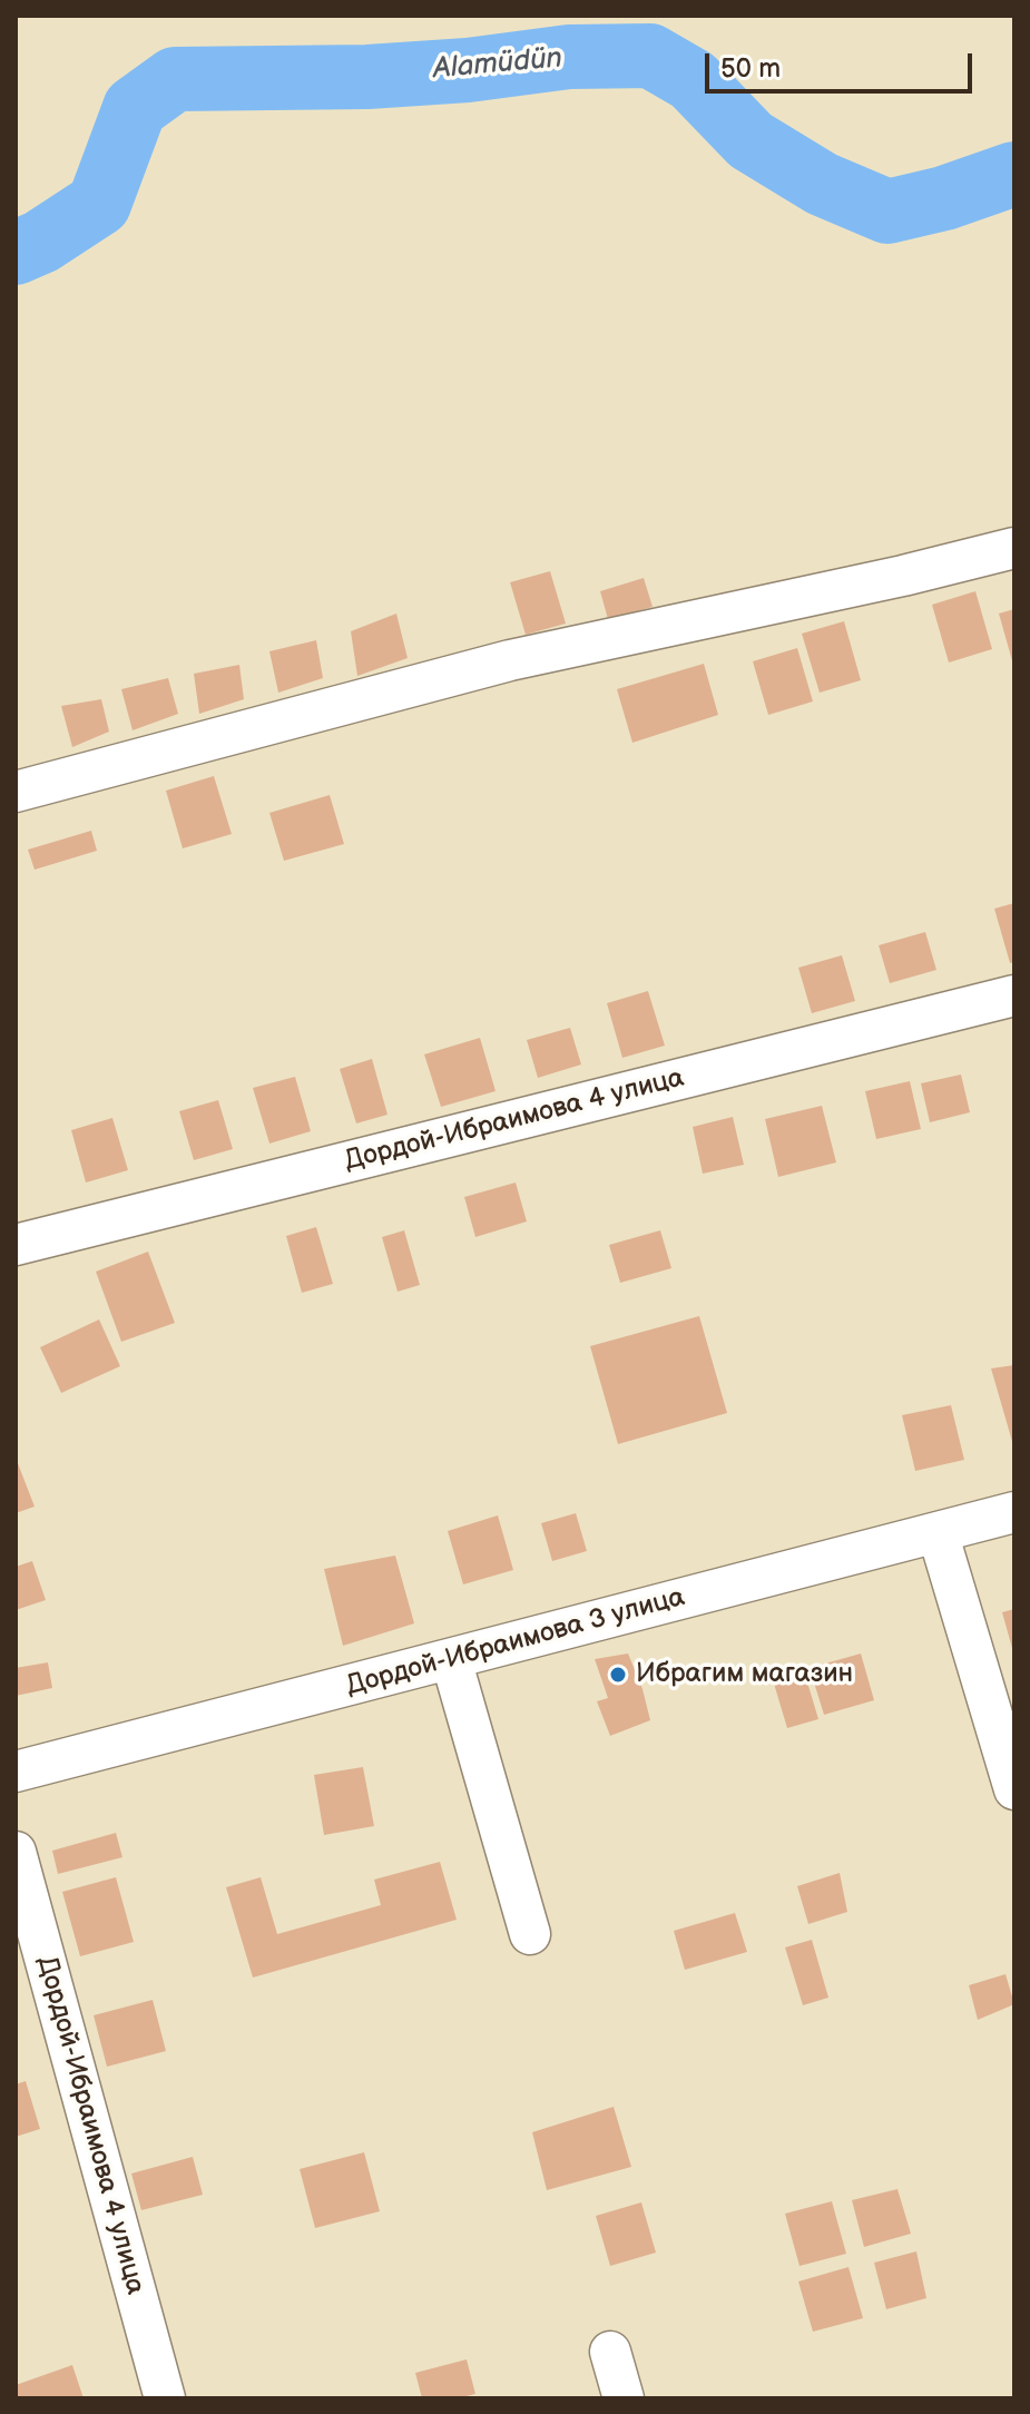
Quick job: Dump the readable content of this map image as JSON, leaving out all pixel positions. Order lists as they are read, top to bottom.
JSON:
{
  "streets": {
    "street": ["Дордой-Ибраимова 4 улица", "Дордой-Ибраимова 3 улица"]
  },
  "water": ["Alamüdün"],
  "places": ["Ибрагим магазин"],
  "scale_bar": "50 m"
}
